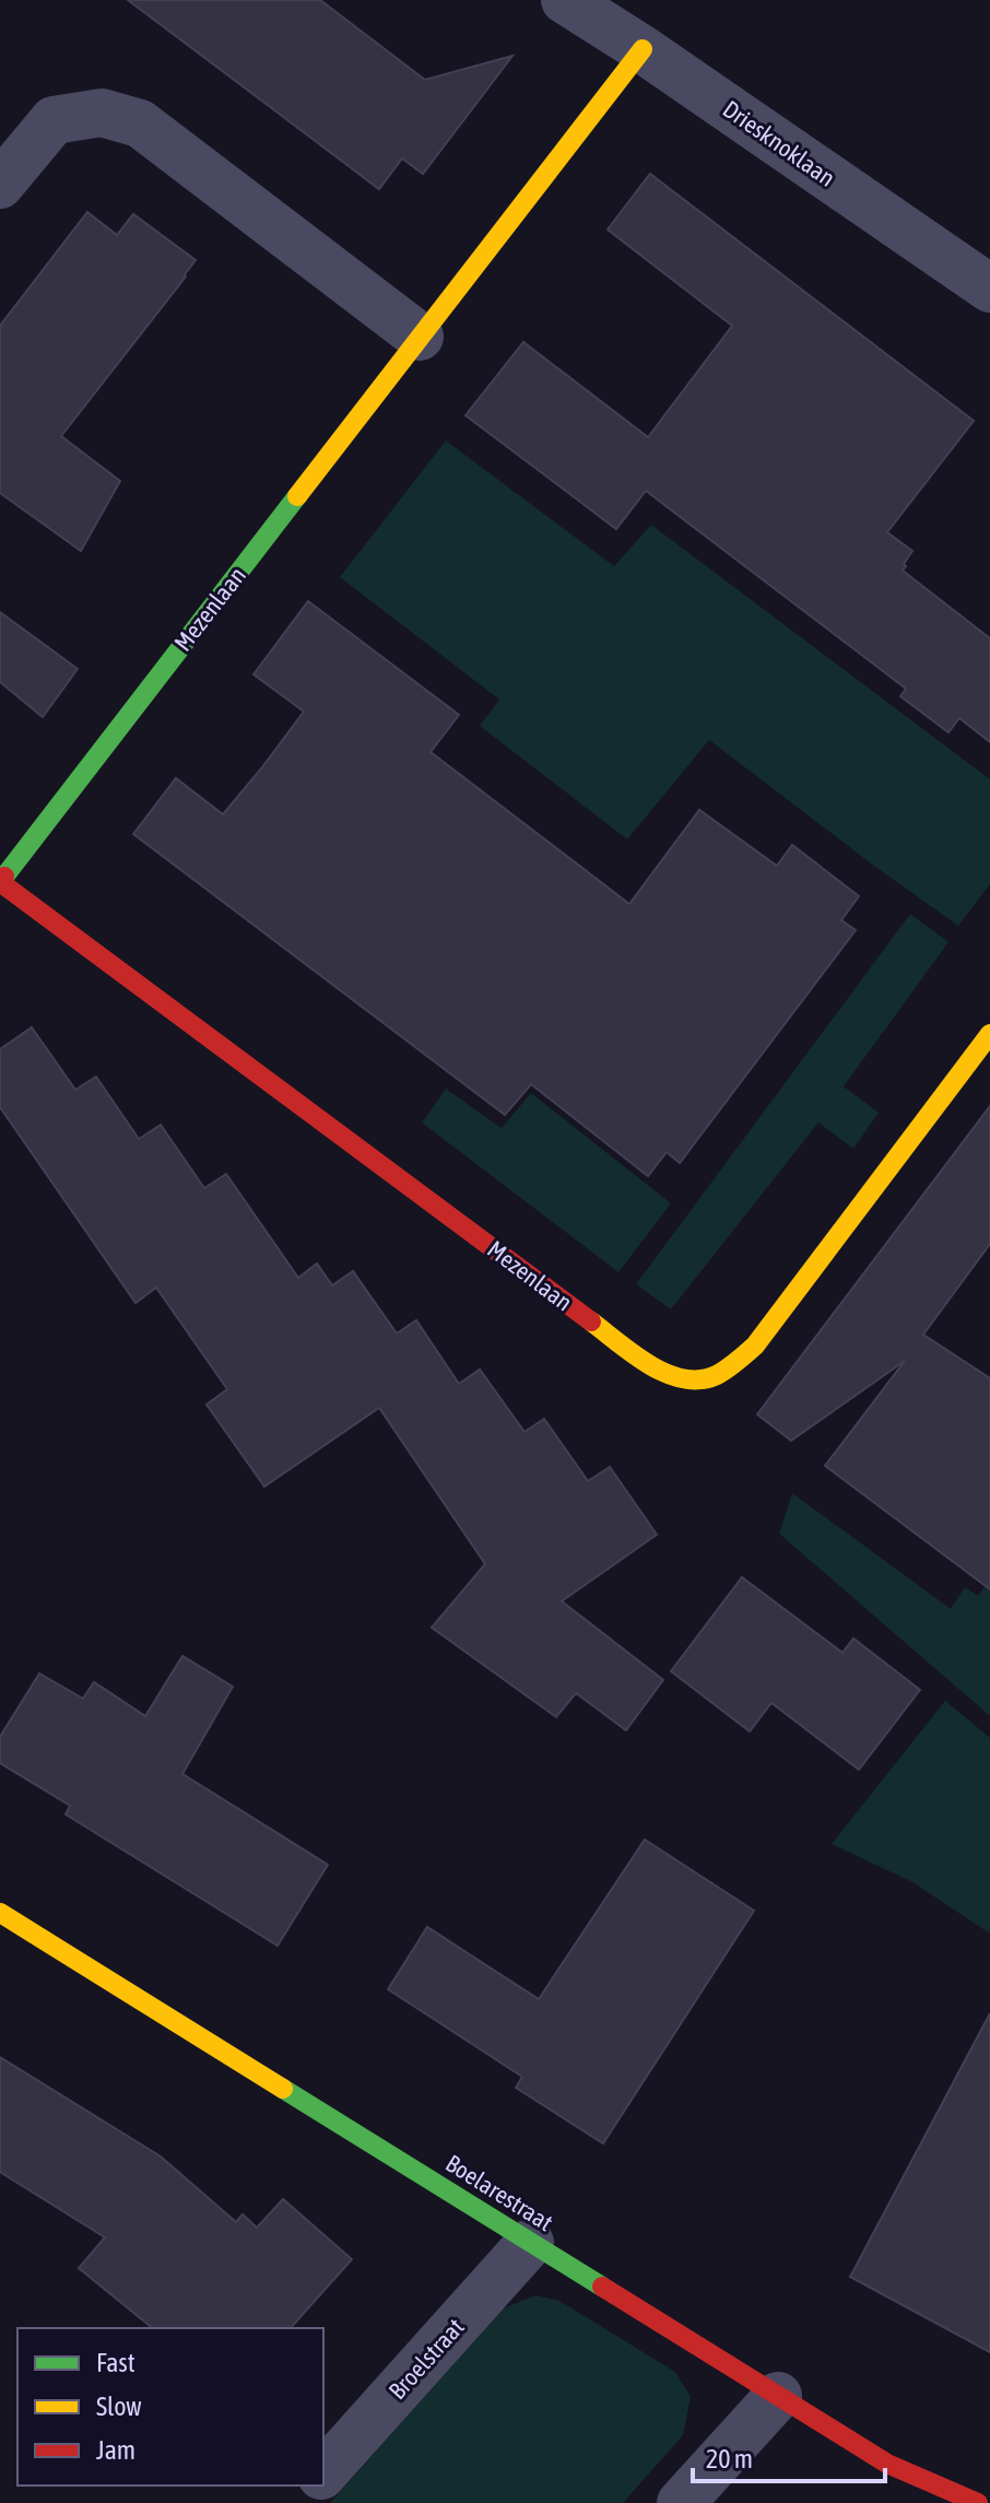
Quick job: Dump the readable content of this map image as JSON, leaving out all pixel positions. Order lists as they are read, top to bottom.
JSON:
{
  "streets": {
    "street": [
      "Driesknoklaan",
      "Mezenlaan",
      "Boelarestraat",
      "Broelstraat"
    ]
  },
  "crossings": [
    ["Driesknoklaan", "Mezenlaan"],
    ["Boelarestraat", "Broelstraat"]
  ],
  "legend": ["Fast", "Slow", "Jam"],
  "scale_bar": "20 m"
}
